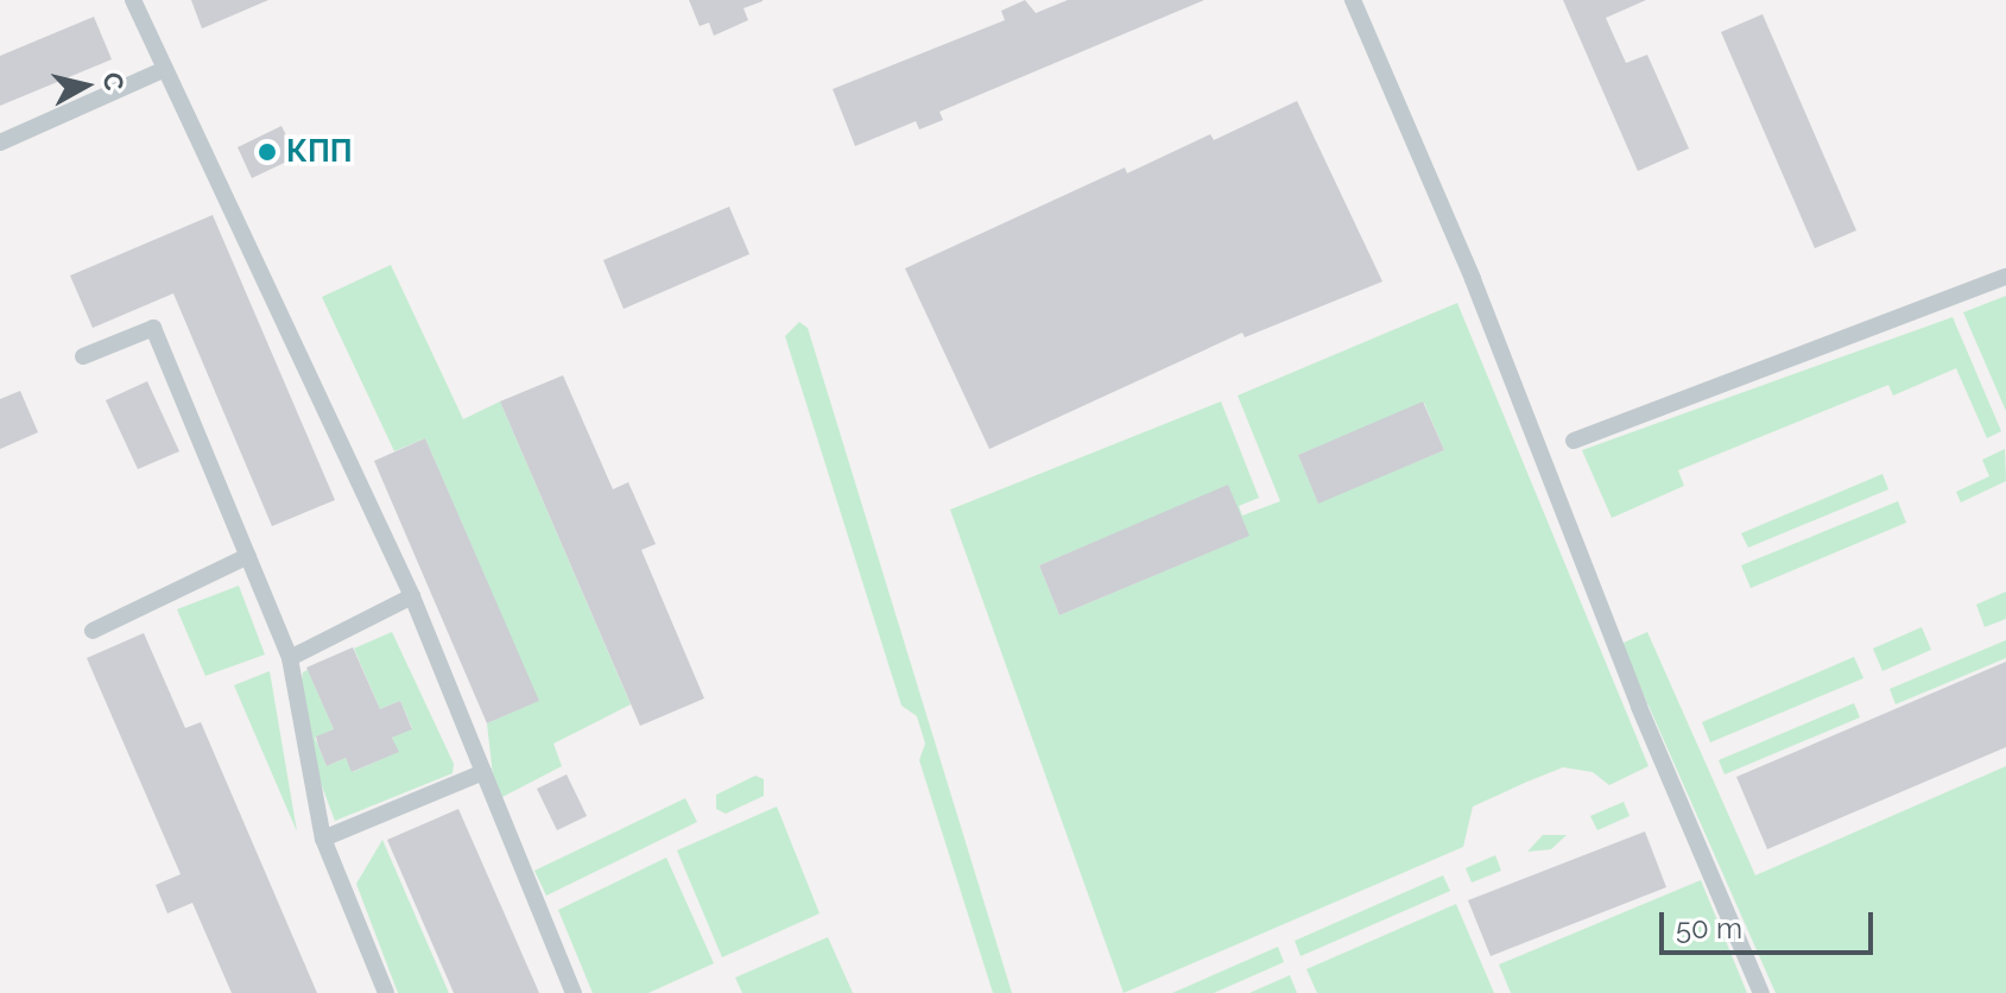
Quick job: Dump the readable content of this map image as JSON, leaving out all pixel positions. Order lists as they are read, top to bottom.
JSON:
{
  "places": ["КПП"],
  "scale_bar": "50 m",
  "north": "right"
}
